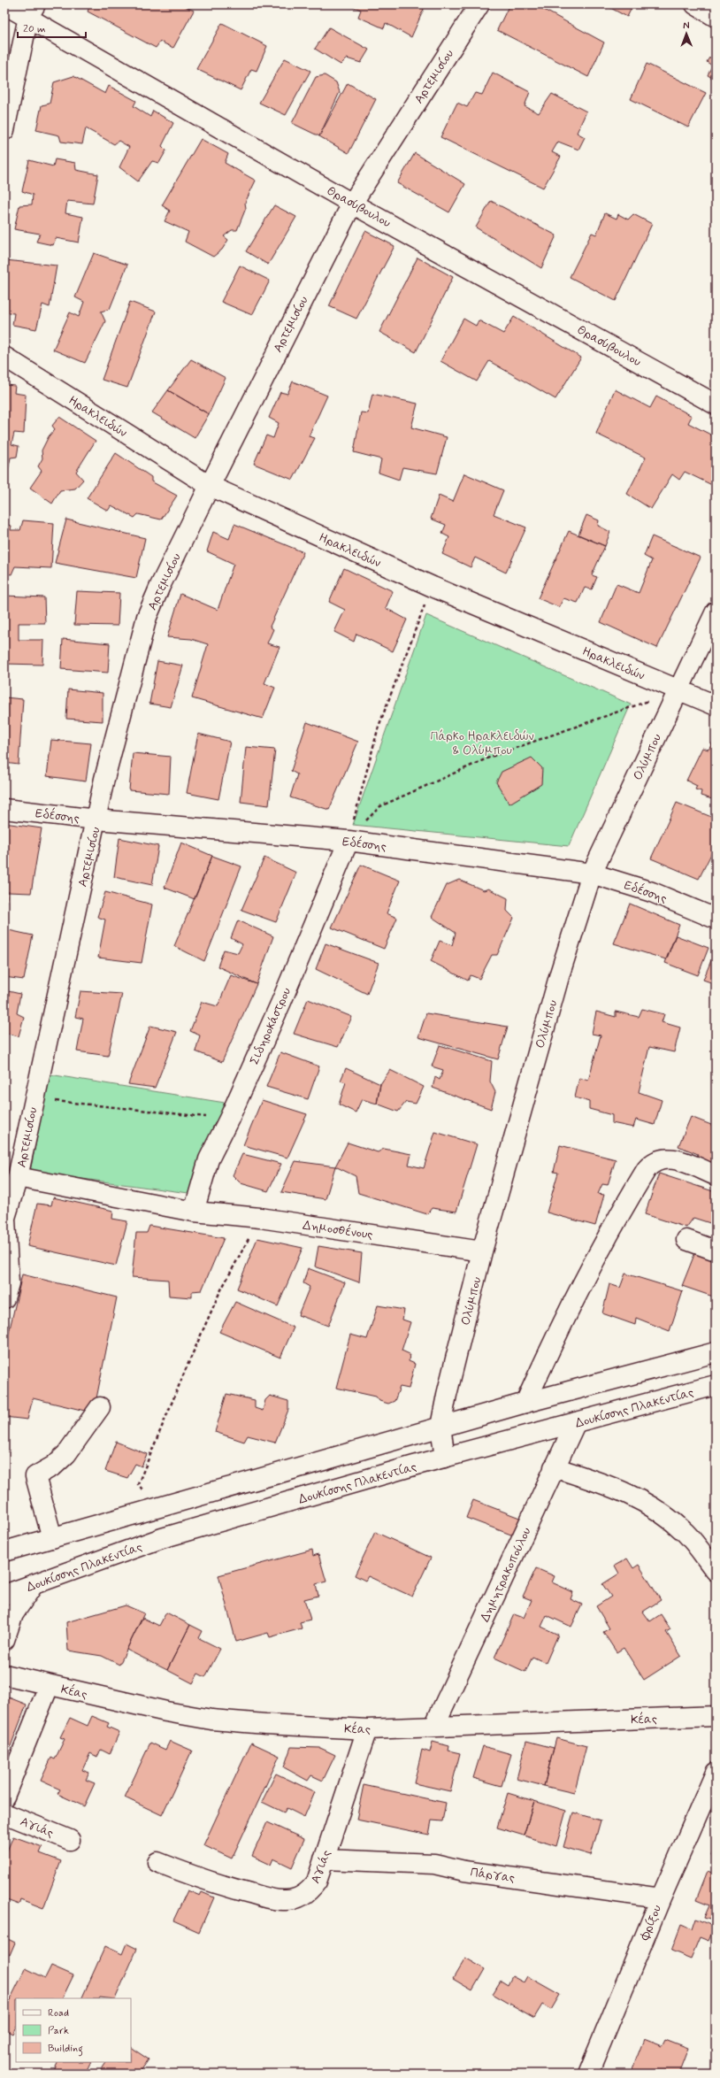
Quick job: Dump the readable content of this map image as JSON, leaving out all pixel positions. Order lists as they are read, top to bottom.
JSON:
{
  "streets": {
    "street": [
      "Αρτεμισίου",
      "Θρασύβουλου",
      "Ηρακλειδών",
      "Ολύμπου",
      "Εδέσσης",
      "Σιδηροκάστρου",
      "Δημοσθένους",
      "Δουκίσσης Πλακεντίας",
      "Δημητρακοπούλου",
      "Κέας",
      "Αγιάς",
      "Πάργας",
      "Φρίξου"
    ]
  },
  "crossings": [
    ["Αρτεμισίου", "Θρασύβουλου"],
    ["Αρτεμισίου", "Ηρακλειδών"],
    ["Αρτεμισίου", "Εδέσσης"],
    ["Αρτεμισίου", "Δημοσθένους"],
    ["Ηρακλειδών", "Ολύμπου"],
    ["Ολύμπου", "Εδέσσης"],
    ["Ολύμπου", "Δημοσθένους"],
    ["Ολύμπου", "Δουκίσσης Πλακεντίας"],
    ["Εδέσσης", "Σιδηροκάστρου"],
    ["Σιδηροκάστρου", "Δημοσθένους"],
    ["Δουκίσσης Πλακεντίας", "Δημητρακοπούλου"],
    ["Δημητρακοπούλου", "Κέας"],
    ["Κέας", "Αγιάς"],
    ["Αγιάς", "Πάργας"],
    ["Πάργας", "Φρίξου"]
  ],
  "parks": ["Πάρκο Ηρακλειδών & Ολύμπου"],
  "legend": ["Road", "Park", "Building"],
  "scale_bar": "20 m",
  "north": "top"
}
